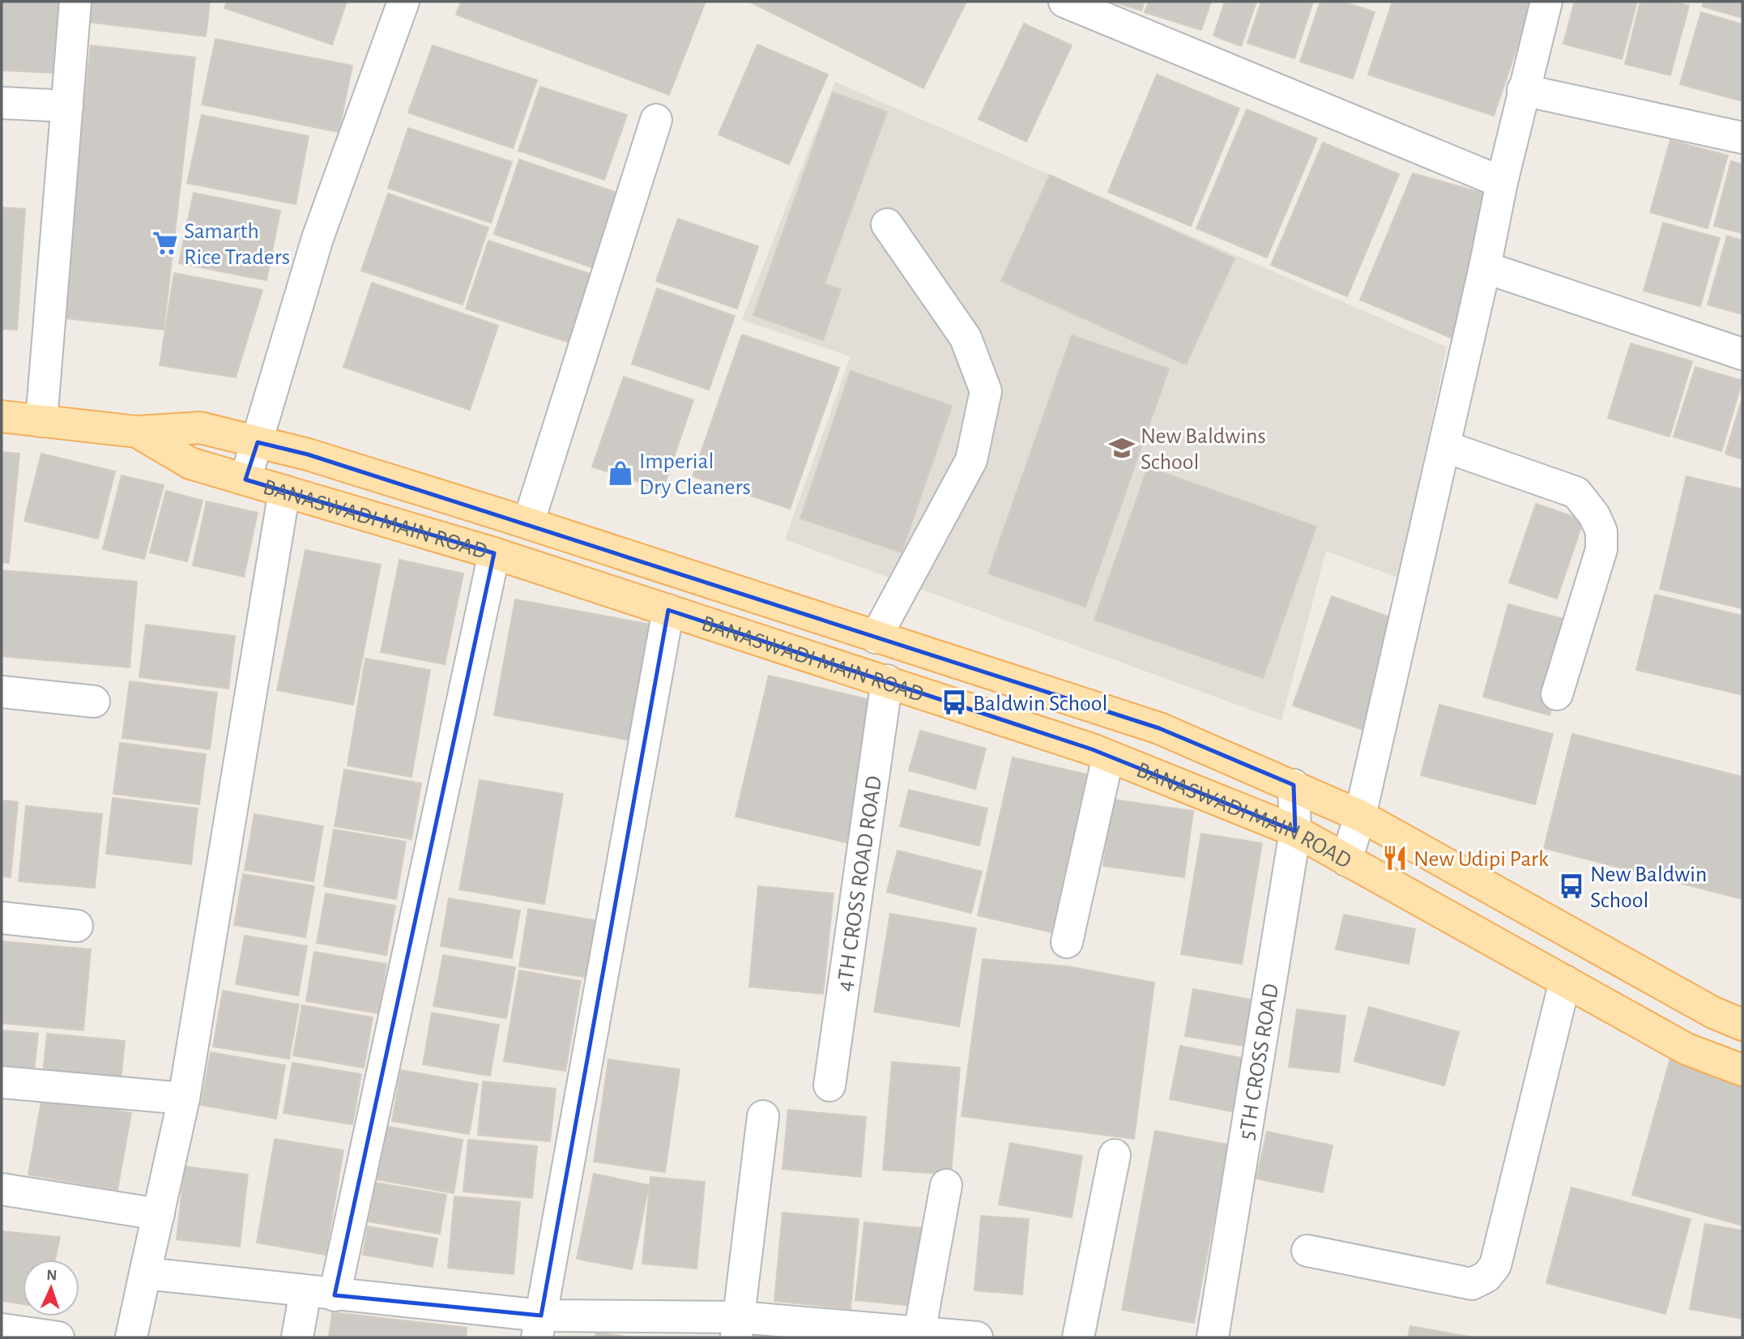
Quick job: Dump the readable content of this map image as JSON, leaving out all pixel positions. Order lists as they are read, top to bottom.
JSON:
{
  "streets": {
    "main road": ["BANASWADI MAIN ROAD"],
    "street": ["4TH CROSS ROAD ROAD", "5TH CROSS ROAD"]
  },
  "crossings": [
    ["BANASWADI MAIN ROAD", "4TH CROSS ROAD ROAD"],
    ["BANASWADI MAIN ROAD", "5TH CROSS ROAD"]
  ],
  "places": {
    "supermarket": ["Samarth Rice Traders"],
    "school or university": ["New Baldwins School"],
    "shop": ["Imperial Dry Cleaners"],
    "bus stop": ["Baldwin School", "New Baldwin School"],
    "restaurant": ["New Udipi Park"]
  },
  "north": "top"
}
